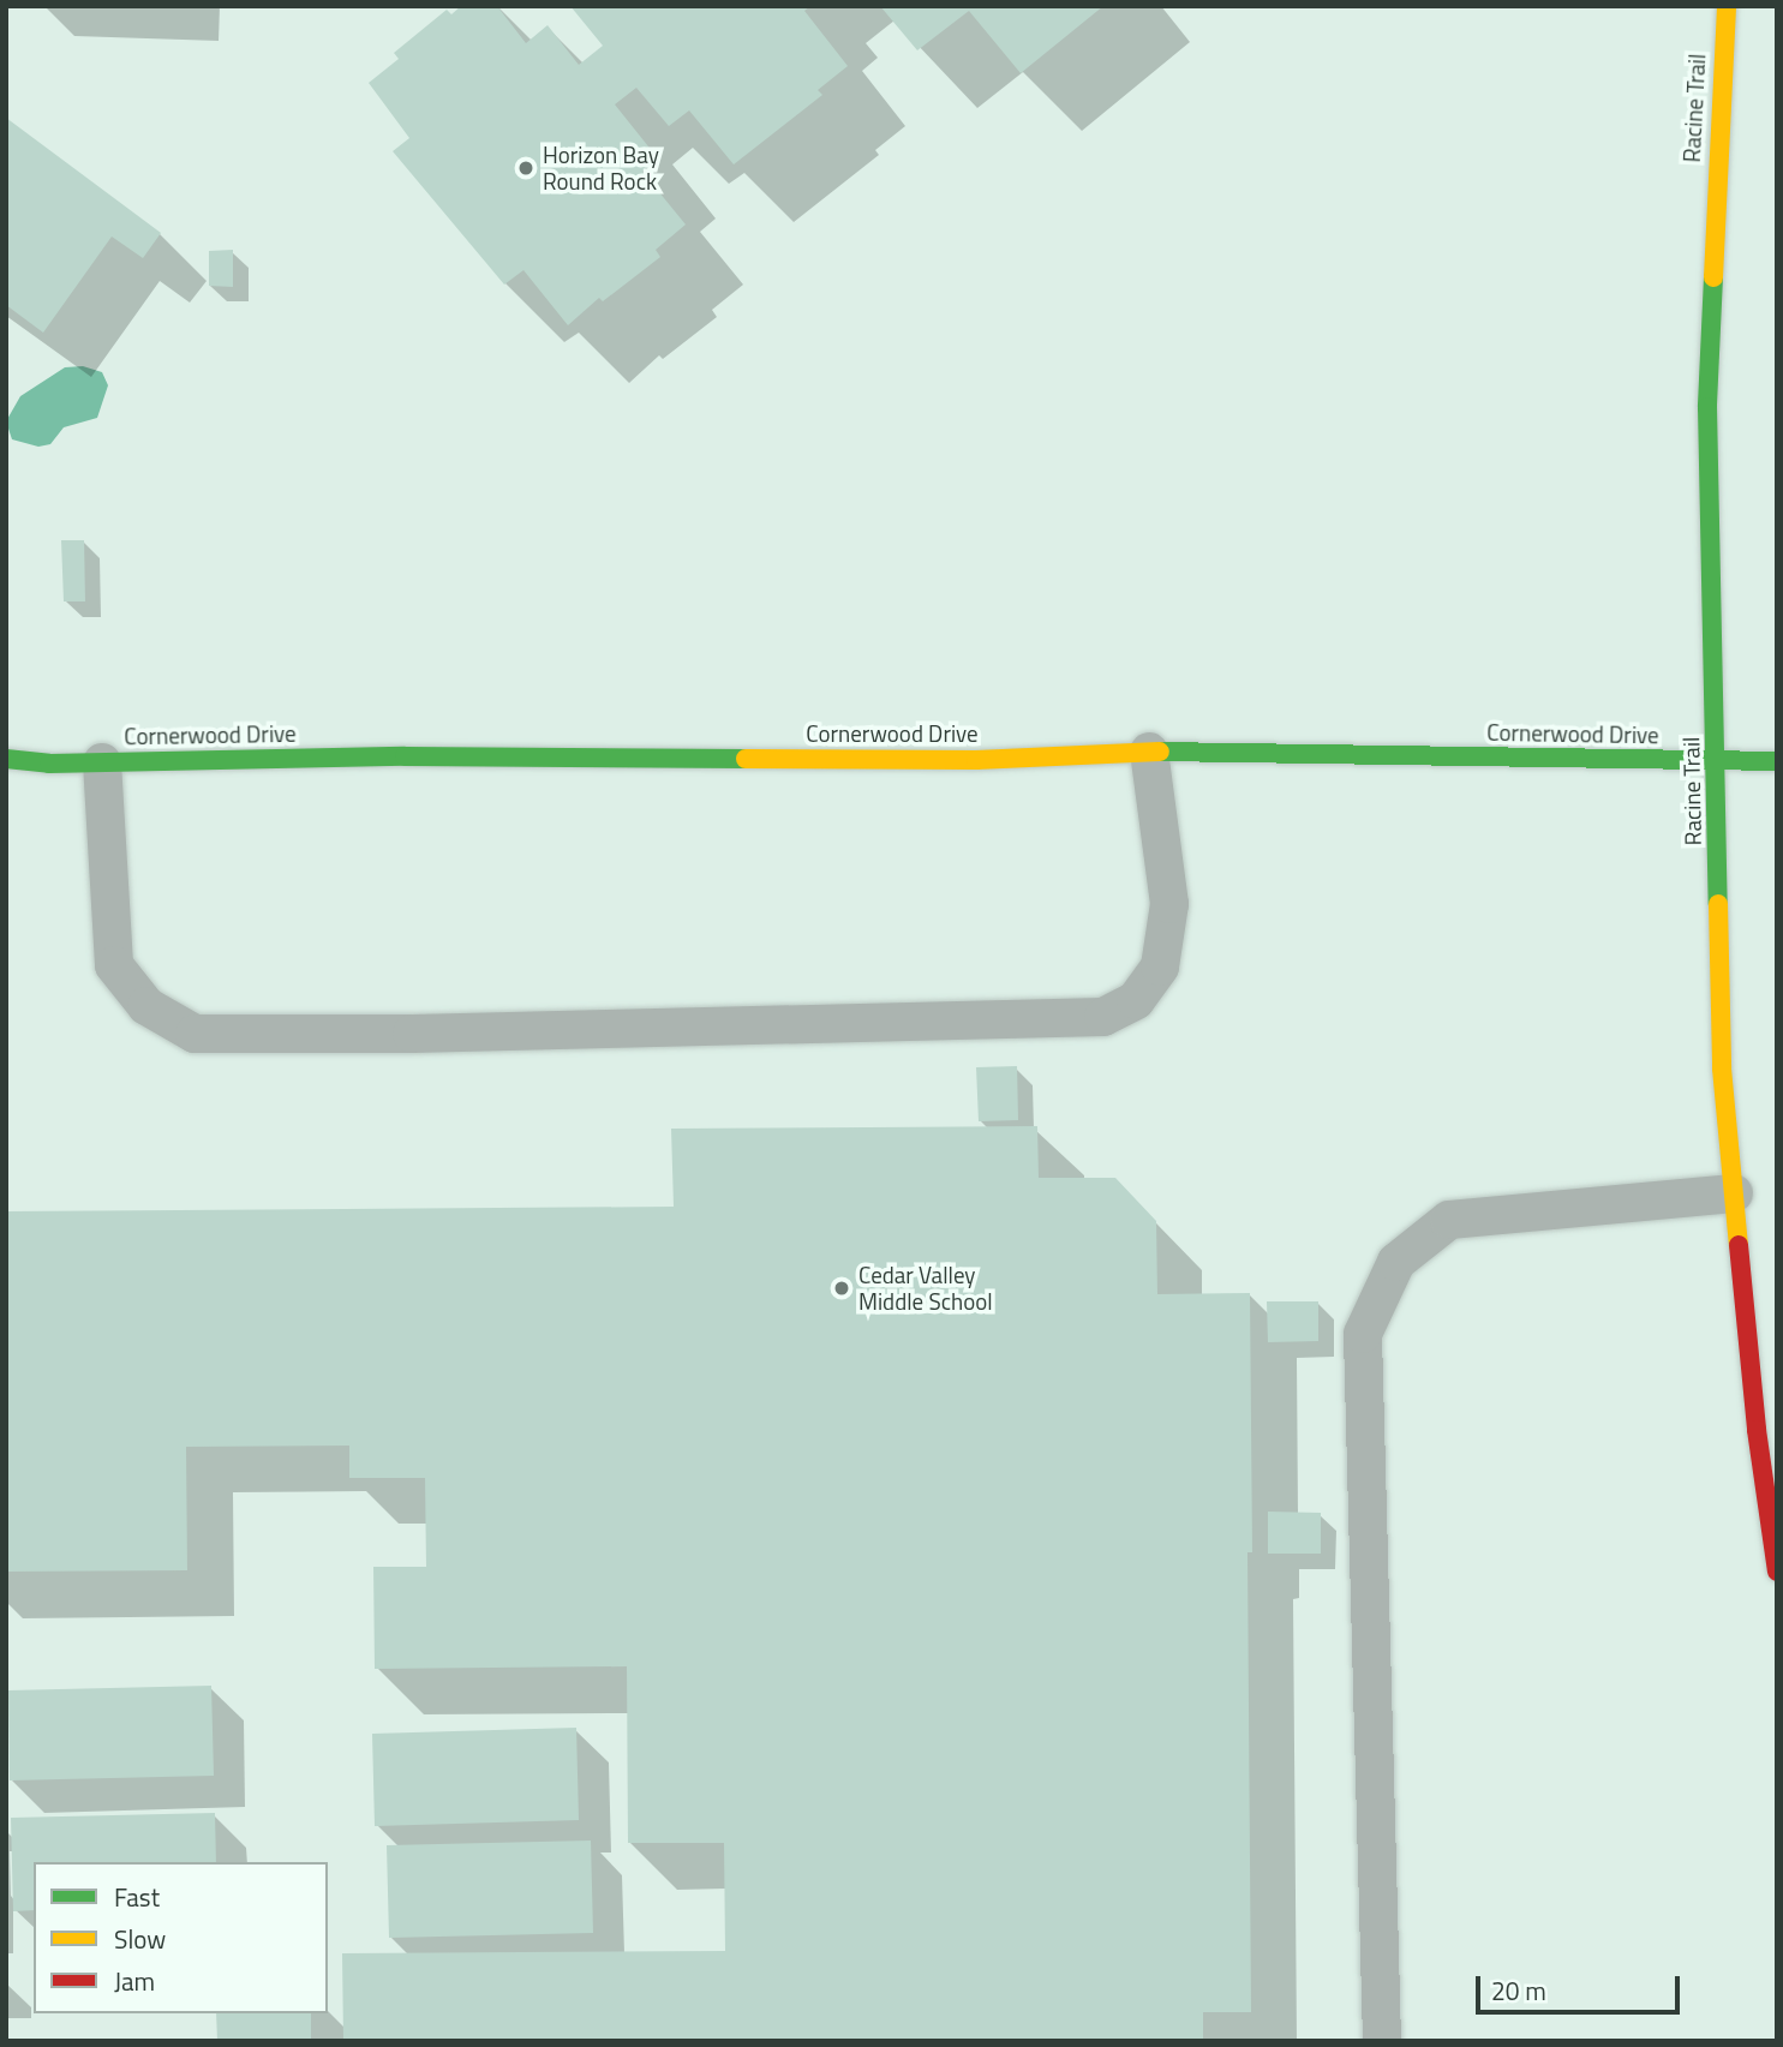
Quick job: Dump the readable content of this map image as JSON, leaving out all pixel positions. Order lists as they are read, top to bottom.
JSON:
{
  "streets": {
    "street": ["Racine Trail", "Cornerwood Drive"]
  },
  "crossings": [
    ["Racine Trail", "Cornerwood Drive"]
  ],
  "places": ["Horizon Bay Round Rock", "Cedar Valley Middle School"],
  "legend": ["Fast", "Slow", "Jam"],
  "scale_bar": "20 m"
}
